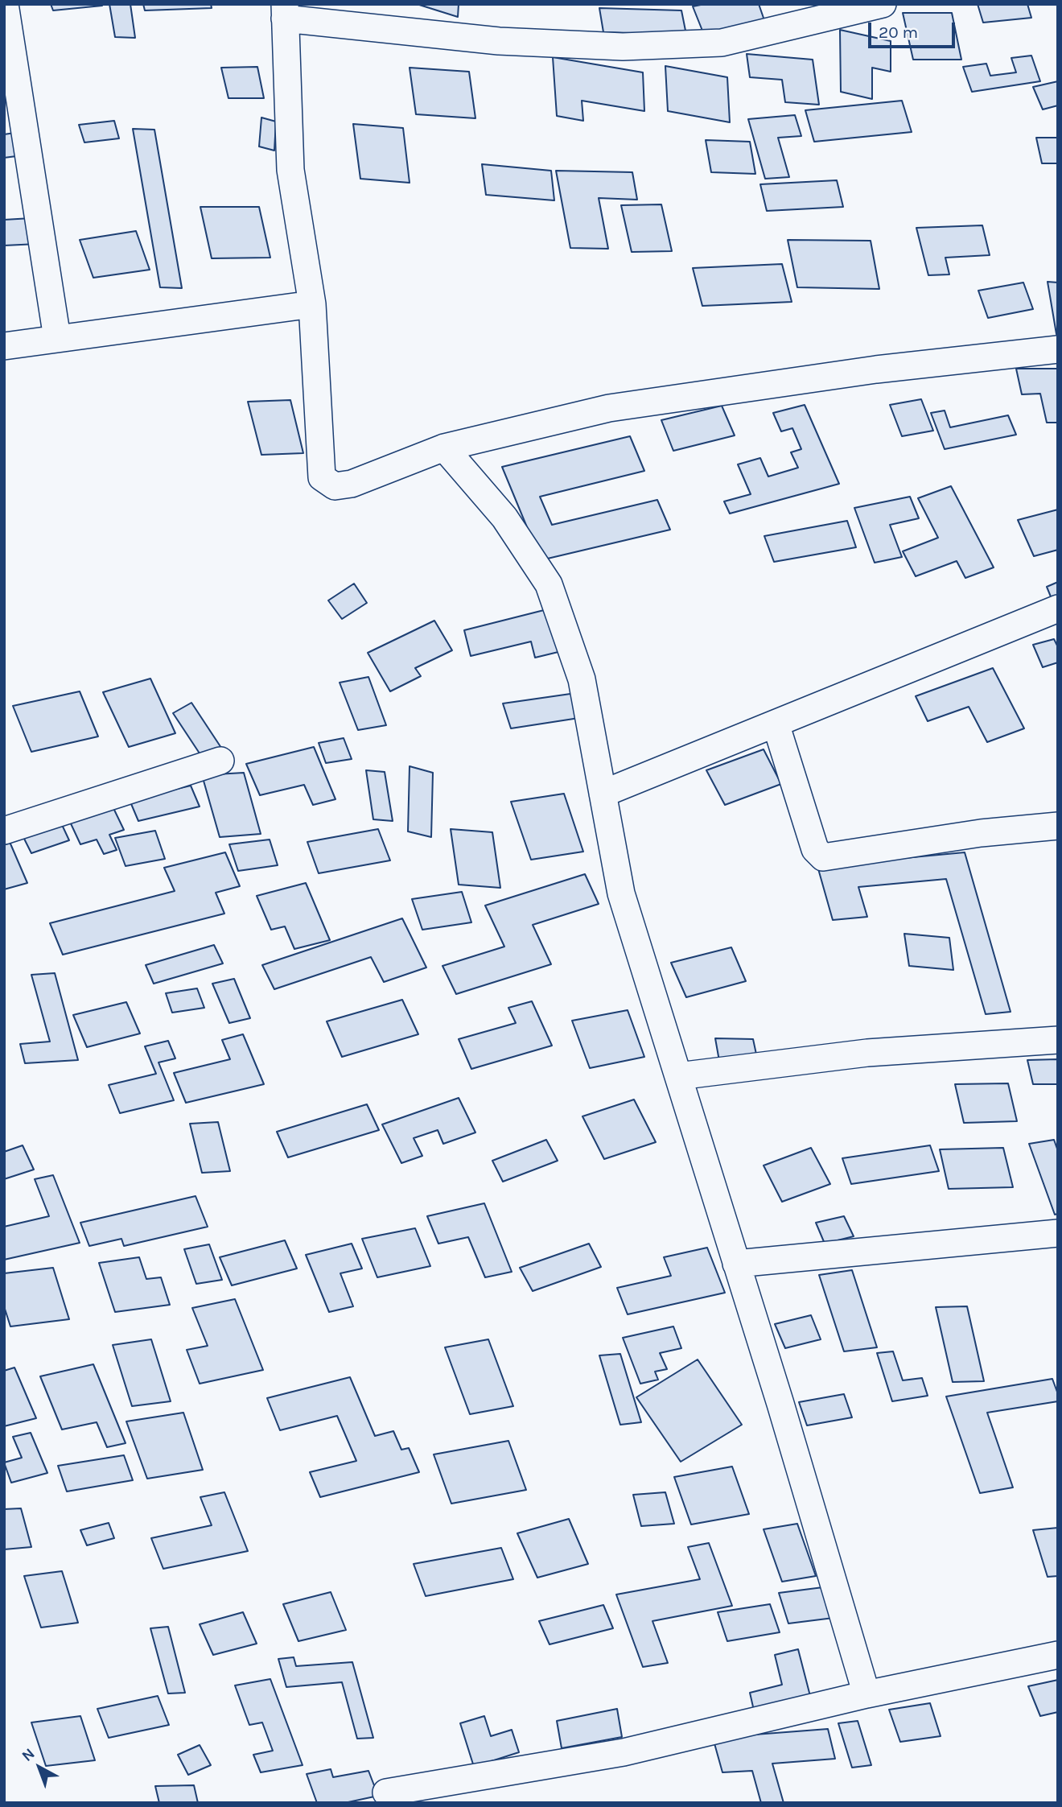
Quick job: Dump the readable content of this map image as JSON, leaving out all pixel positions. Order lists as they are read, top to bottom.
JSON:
{
  "scale_bar": "20 m",
  "north": "top left"
}
